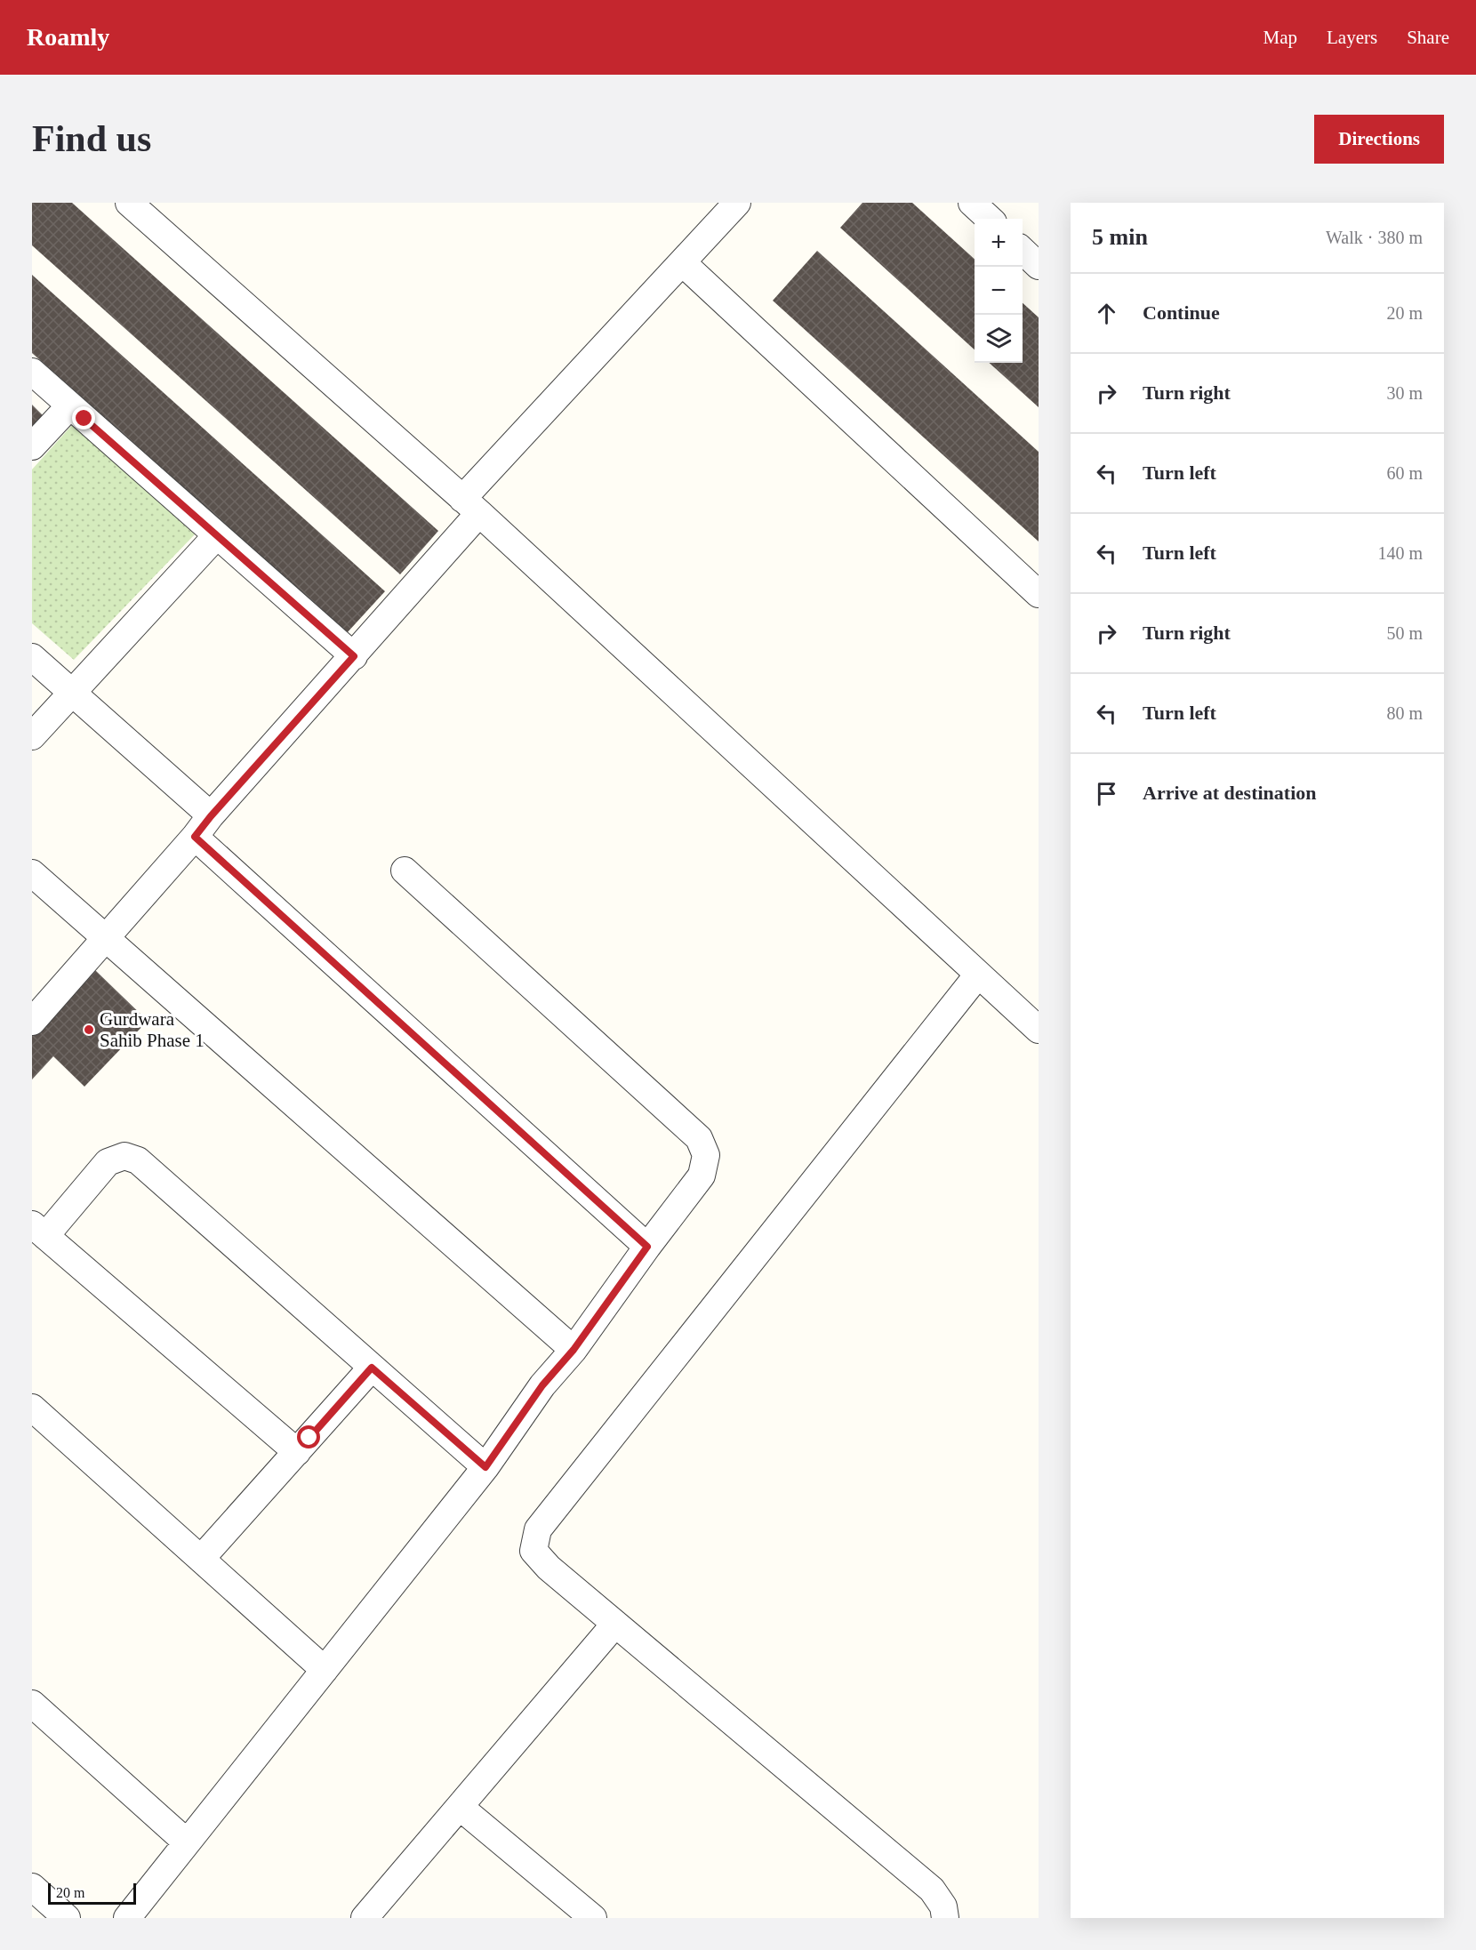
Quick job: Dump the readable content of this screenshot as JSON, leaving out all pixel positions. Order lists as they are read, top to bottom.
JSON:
{
  "places": ["Gurdwara Sahib Phase 1"],
  "scale_bar": "20 m",
  "page": {
    "header": "Roamly",
    "nav": ["Map", "Layers", "Share"],
    "buttons": "Directions",
    "title": "Find us",
    "heading": ["5 min", "Walk · 380 m"],
    "map_buttons": ["+", "−"],
    "list": [
      ["Continue", "20 m"],
      ["Turn right", "30 m"],
      ["Turn left", "60 m"],
      ["Turn left", "140 m"],
      ["Turn right", "50 m"],
      ["Turn left", "80 m"],
      "Arrive at destination"
    ],
    "scale": "20 m"
  }
}
